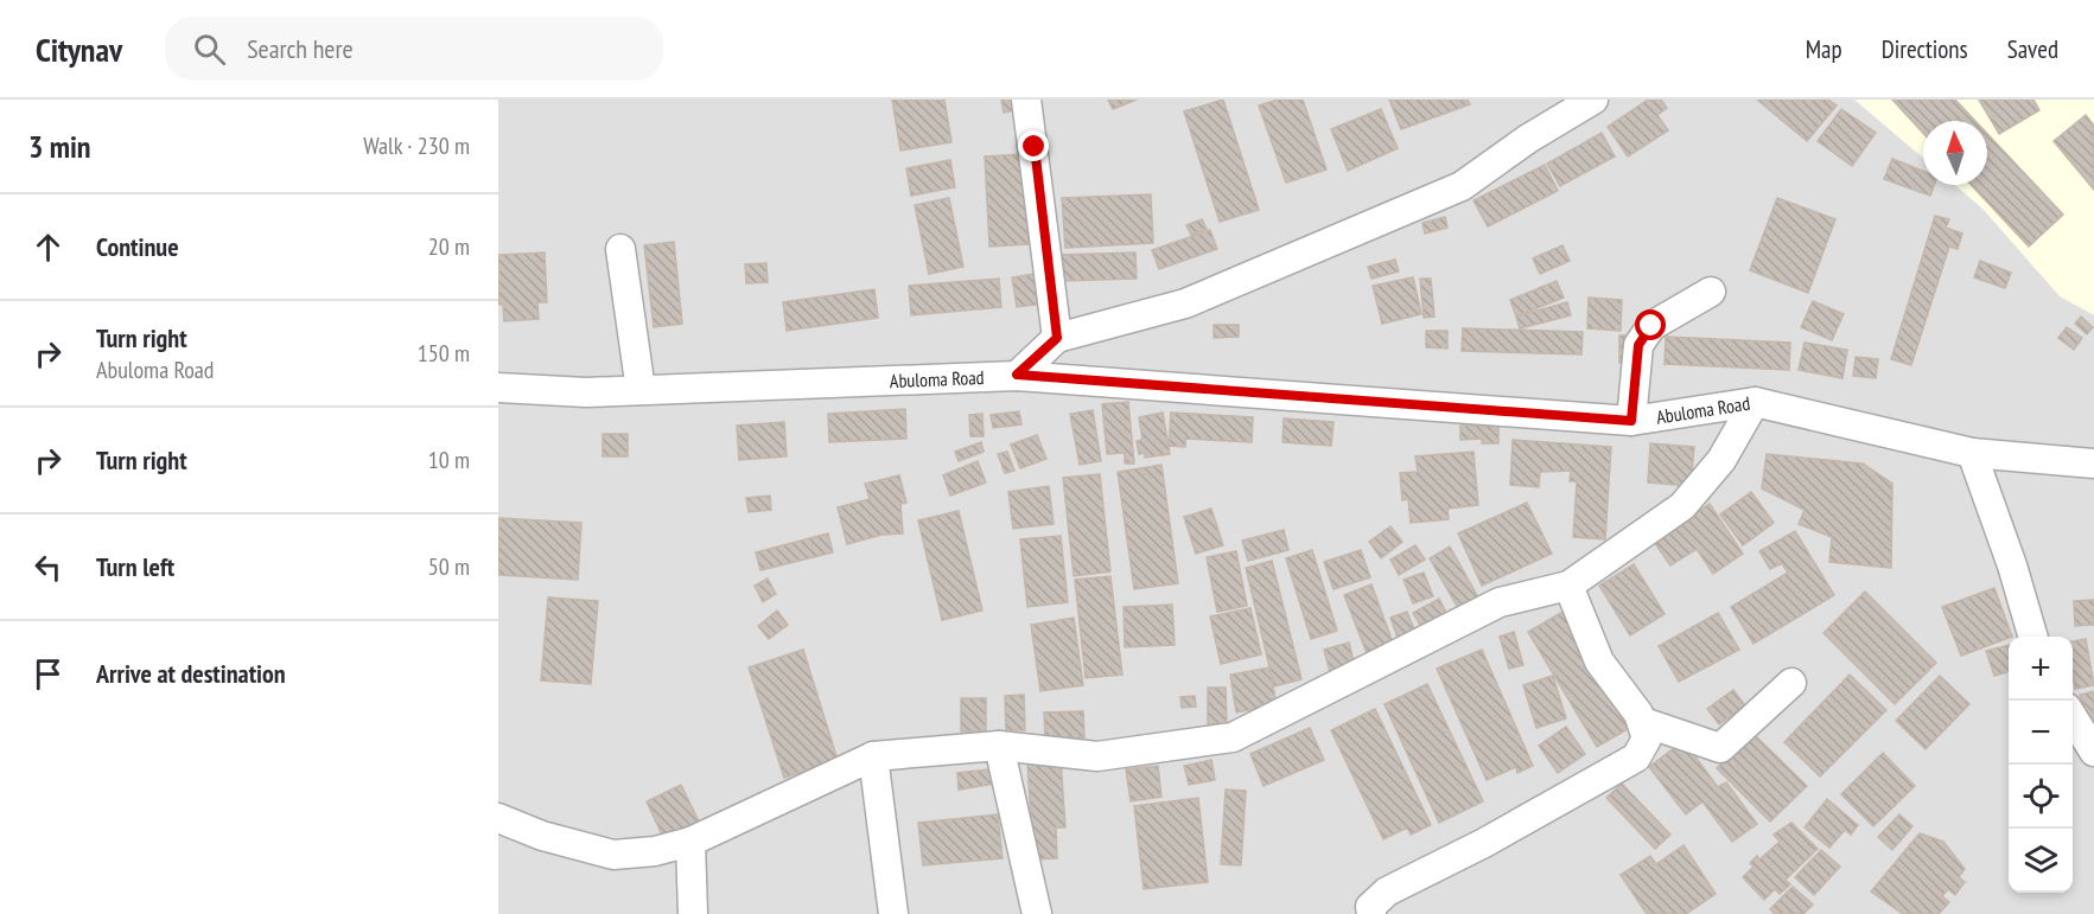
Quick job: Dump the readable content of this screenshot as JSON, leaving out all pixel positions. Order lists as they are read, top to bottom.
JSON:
{
  "streets": {
    "street": ["Abuloma Road"]
  },
  "north": "top",
  "page": {
    "header": "Citynav",
    "search": "Search here",
    "nav": ["Map", "Directions", "Saved"],
    "heading": ["3 min", "Walk · 230 m"],
    "list": [
      ["Continue", "20 m"],
      ["Turn right", "Abuloma Road", "150 m"],
      ["Turn right", "10 m"],
      ["Turn left", "50 m"],
      "Arrive at destination"
    ],
    "map_buttons": ["+", "−"]
  }
}
